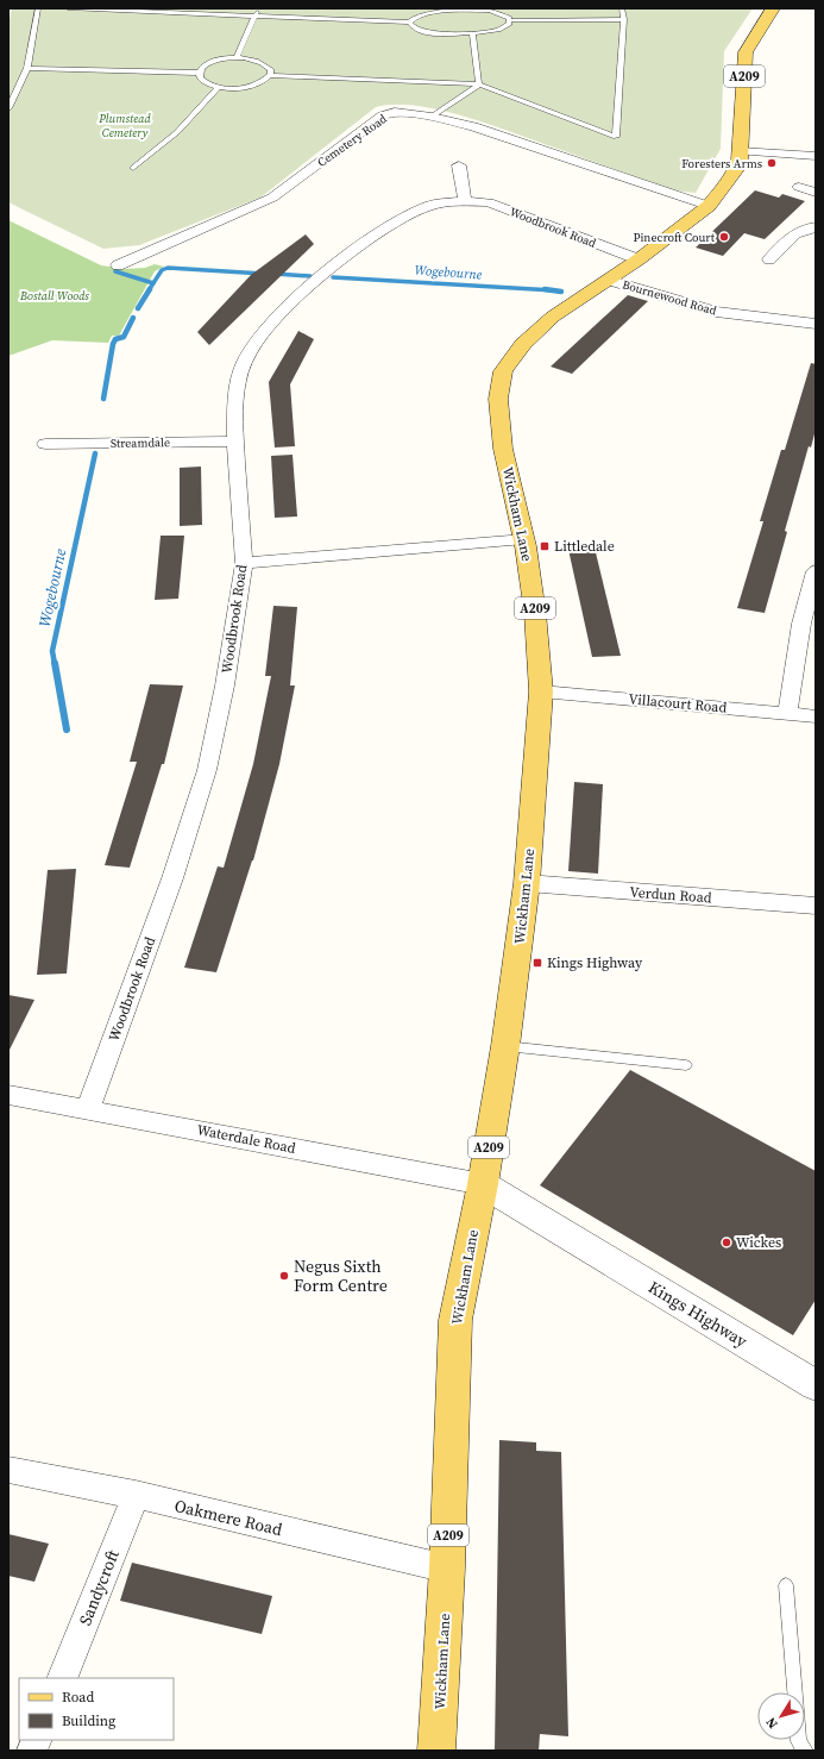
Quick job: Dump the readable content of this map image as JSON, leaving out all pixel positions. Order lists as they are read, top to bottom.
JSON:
{
  "streets": {
    "main road": ["A209", "Wickham Lane"],
    "street": [
      "Cemetery Road",
      "Woodbrook Road",
      "Bournewood Road",
      "Streamdale",
      "Villacourt Road",
      "Verdun Road",
      "Waterdale Road",
      "Kings Highway",
      "Oakmere Road",
      "Sandycroft"
    ]
  },
  "crossings": [
    ["A209", "Wickham Lane"],
    ["Cemetery Road", "Wickham Lane"],
    ["Woodbrook Road", "Streamdale"],
    ["Woodbrook Road", "Wickham Lane"],
    ["Woodbrook Road", "Waterdale Road"],
    ["Bournewood Road", "Wickham Lane"],
    ["Wickham Lane", "Villacourt Road"],
    ["Wickham Lane", "Verdun Road"],
    ["Wickham Lane", "Waterdale Road"],
    ["Wickham Lane", "Kings Highway"],
    ["Wickham Lane", "Oakmere Road"],
    ["Waterdale Road", "Kings Highway"],
    ["Oakmere Road", "Sandycroft"]
  ],
  "water": ["Wogebourne"],
  "parks": ["Plumstead Cemetery", "Bostall Woods"],
  "places": {
    "other": [
      "Foresters Arms",
      "Pinecroft Court",
      "Wickes",
      "Negus Sixth Form Centre"
    ],
    "transit": ["Littledale", "Kings Highway"]
  },
  "legend": ["Road", "Building"],
  "north": "bottom left"
}
